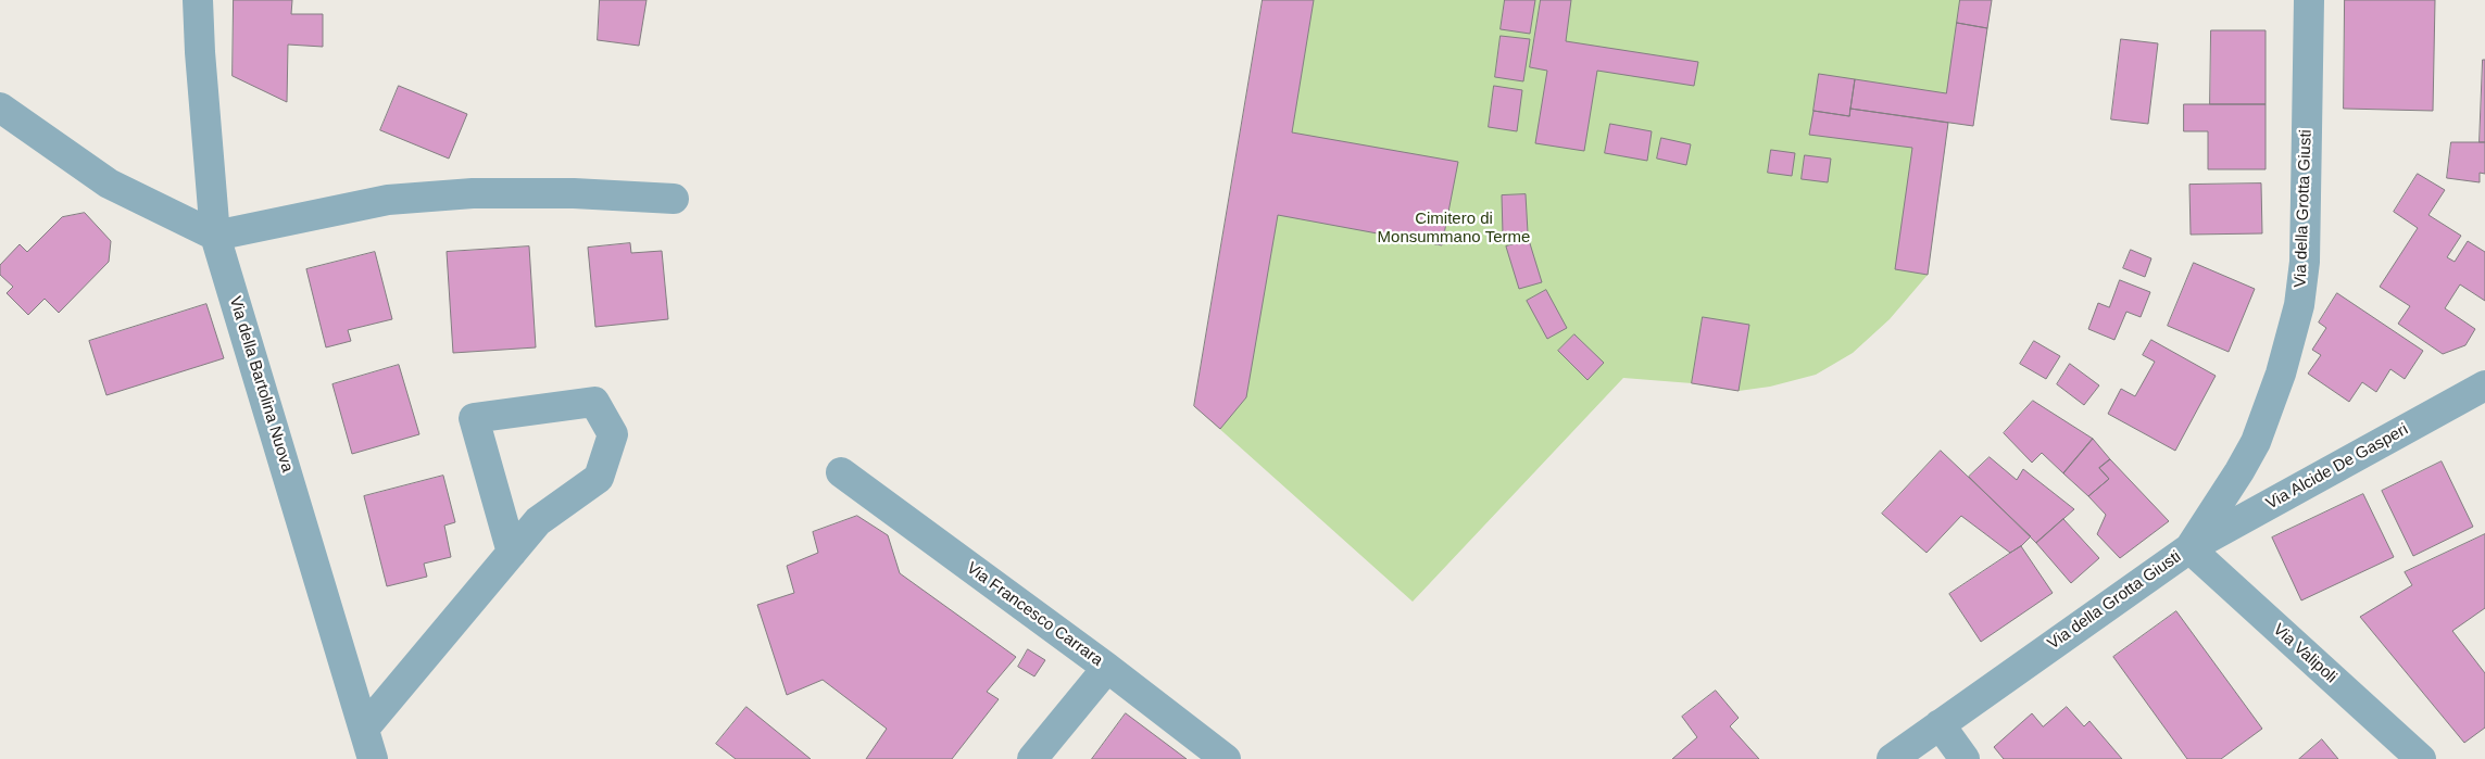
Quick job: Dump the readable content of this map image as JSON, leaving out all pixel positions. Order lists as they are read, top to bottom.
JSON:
{
  "streets": {
    "street": [
      "Via della Grotta Giusti",
      "Via della Bartolina Nuova",
      "Via Alcide De Gasperi",
      "Via Francesco Carrara",
      "Via Valipoli"
    ]
  },
  "crossings": [
    ["Via della Grotta Giusti", "Via Alcide De Gasperi"],
    ["Via della Grotta Giusti", "Via Valipoli"],
    ["Via Alcide De Gasperi", "Via Valipoli"]
  ],
  "parks": ["Cimitero di Monsummano Terme"]
}
